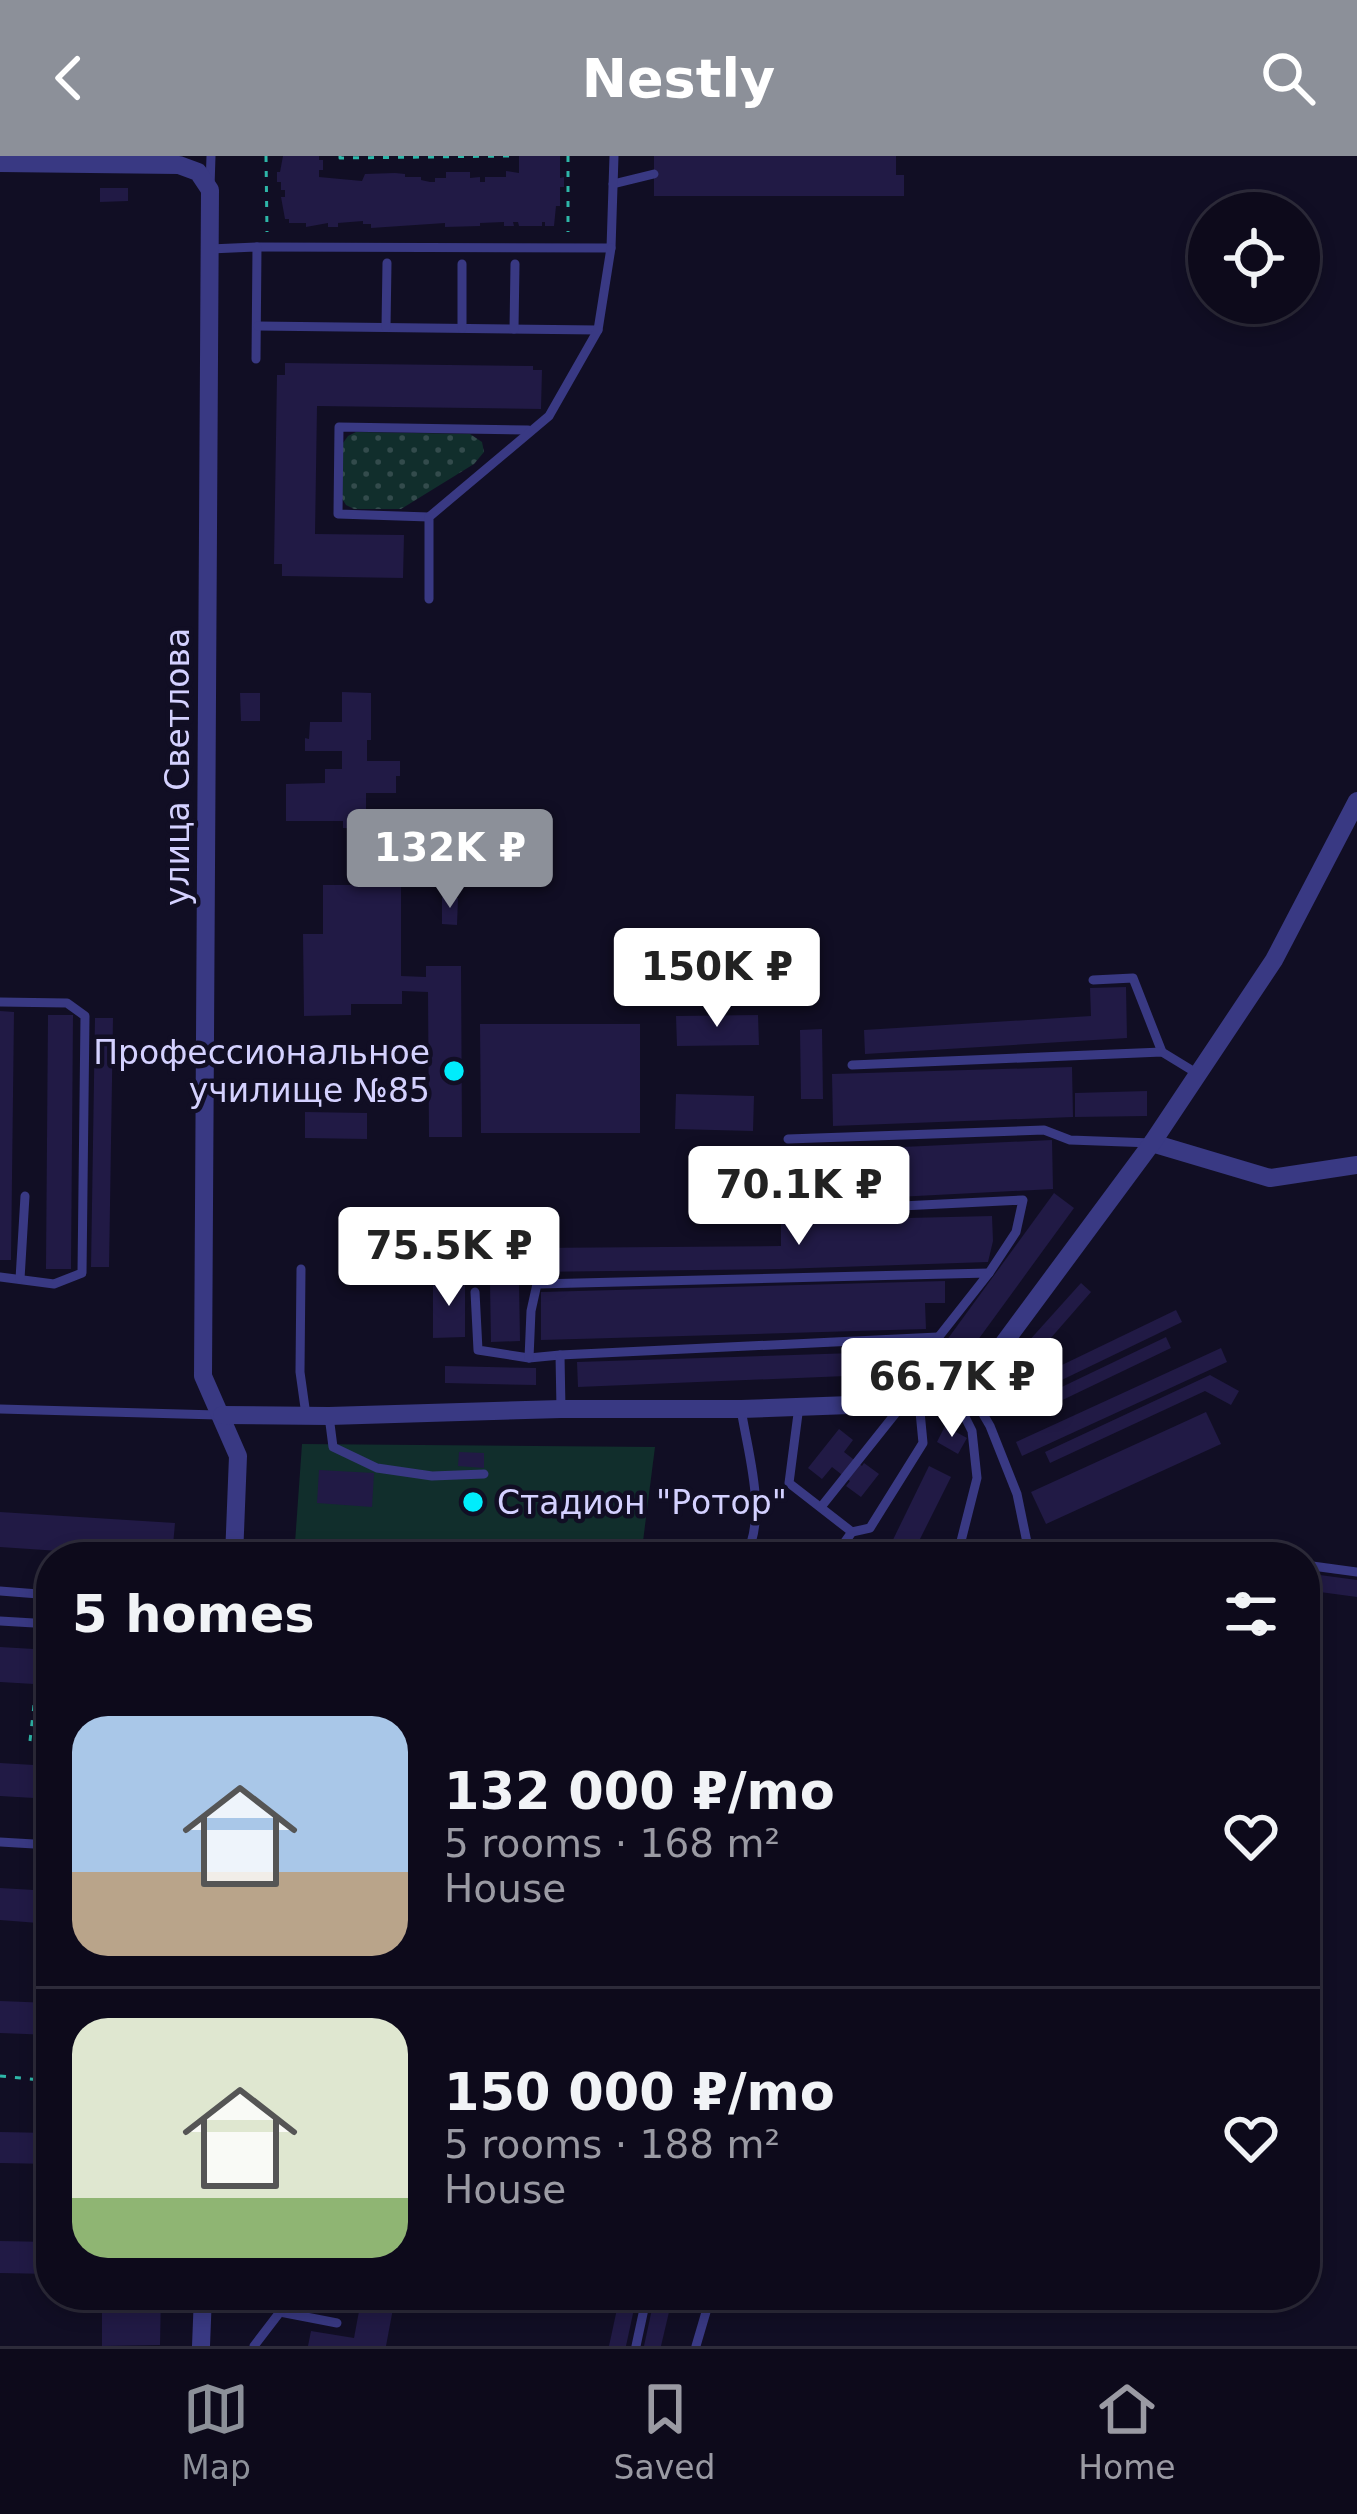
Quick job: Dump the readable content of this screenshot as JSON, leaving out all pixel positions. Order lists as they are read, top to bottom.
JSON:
{
  "streets": {
    "street": ["улица Светлова"]
  },
  "places": ["Профессиональное училище №85", "Стадион \"Ротор\""],
  "page": {
    "header": "Nestly",
    "price": [
      "132K ₽",
      "150K ₽",
      "70.1K ₽",
      "75.5K ₽",
      "66.7K ₽"
    ],
    "heading": "5 homes",
    "list": [
      {
        "name": "132 000 ₽/mo",
        "note": "5 rooms · 168 m² · House"
      },
      {
        "name": "150 000 ₽/mo",
        "note": "5 rooms · 188 m² · House"
      }
    ],
    "tabs": ["Map", "Saved", "Home"]
  }
}
